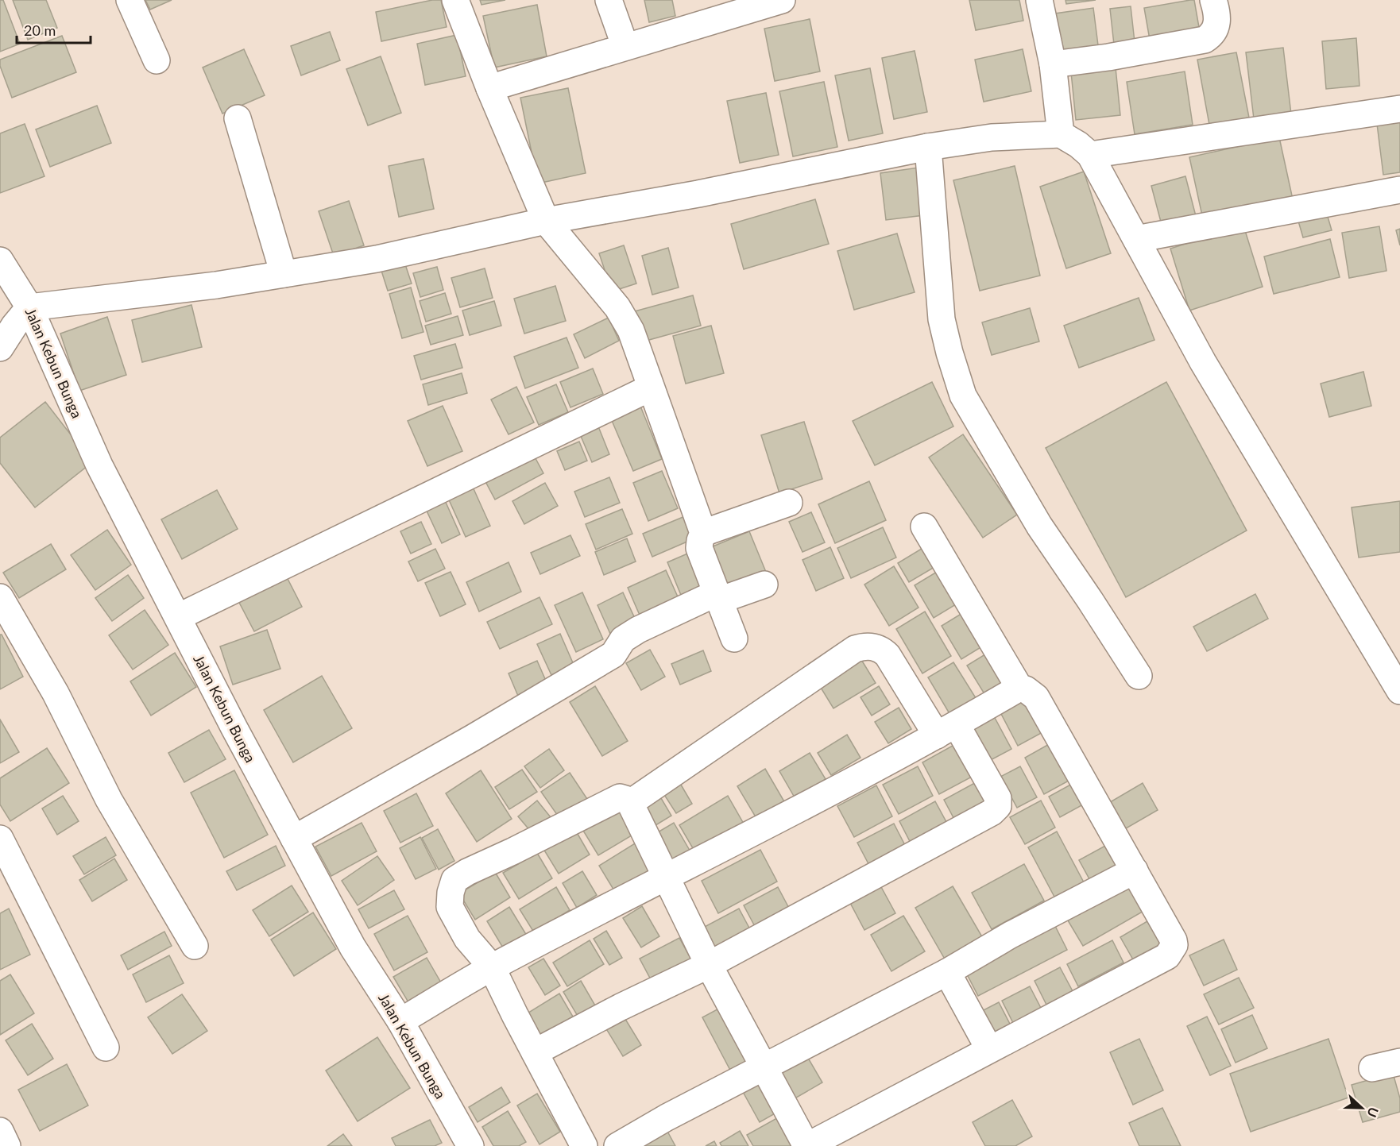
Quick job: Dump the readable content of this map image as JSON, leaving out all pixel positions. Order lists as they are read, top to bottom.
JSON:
{
  "streets": {
    "street": ["Jalan Kebun Bunga"]
  },
  "scale_bar": "20 m",
  "north": "right"
}
